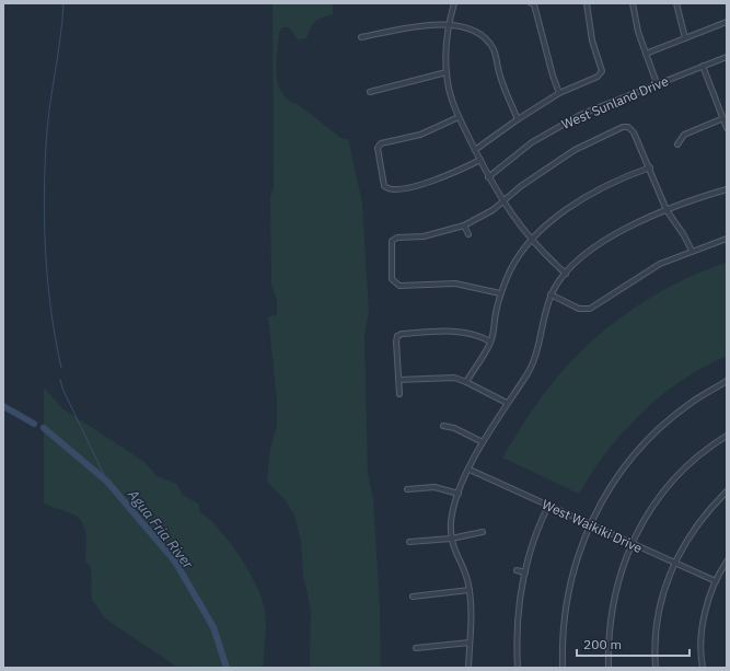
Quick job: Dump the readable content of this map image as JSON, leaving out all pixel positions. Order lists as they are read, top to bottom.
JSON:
{
  "streets": {
    "street": ["West Sunland Drive", "West Waikiki Drive"]
  },
  "water": ["Agua Fria River"],
  "scale_bar": "200 m"
}
